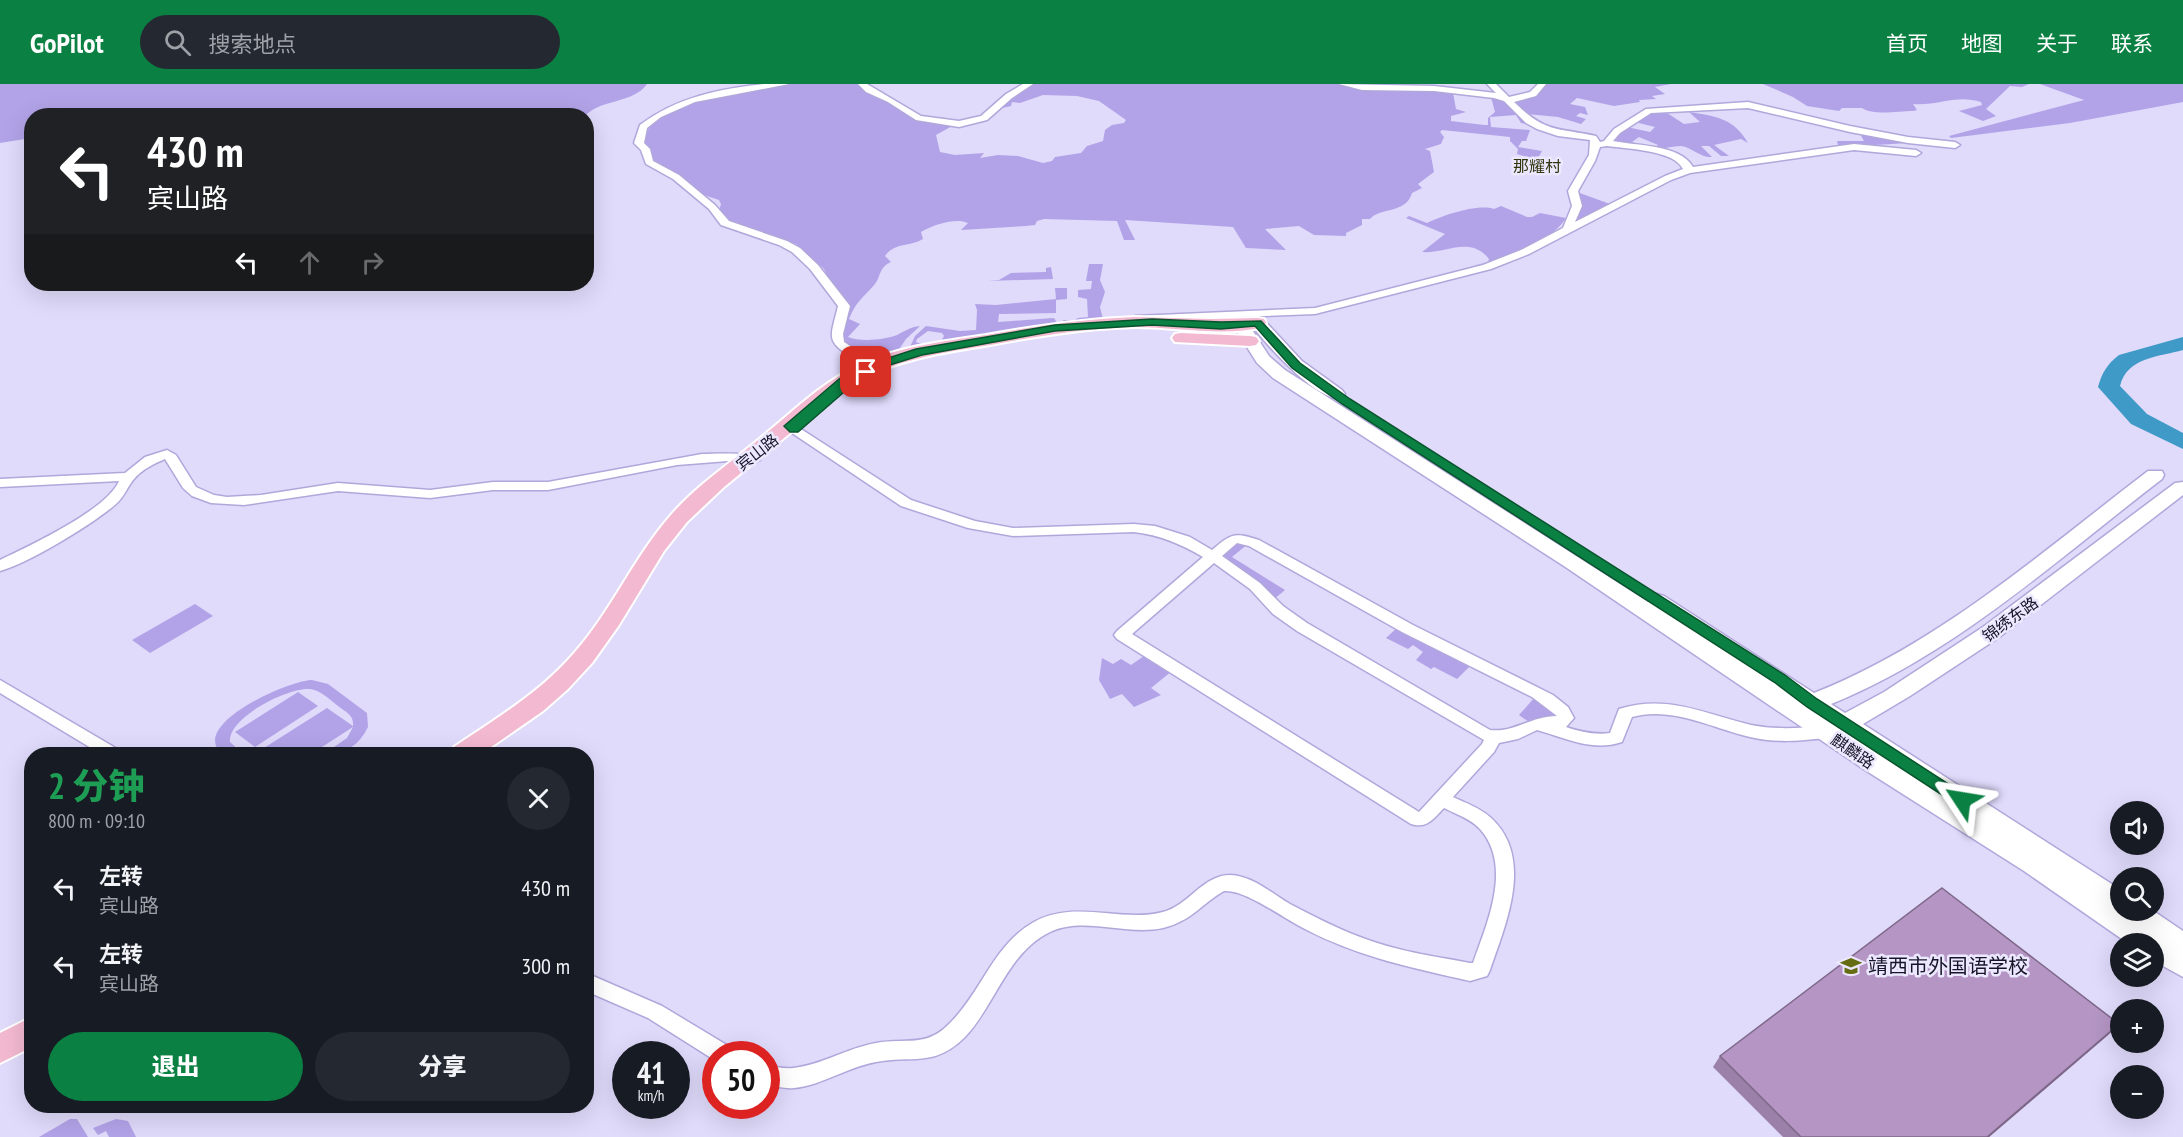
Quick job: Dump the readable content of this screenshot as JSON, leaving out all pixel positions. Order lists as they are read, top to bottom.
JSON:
{
  "streets": {
    "main road": ["宾山路", "锦绣东路", "麒麟路"]
  },
  "crossings": [
    ["宾山路", "麒麟路"],
    ["锦绣东路", "麒麟路"]
  ],
  "districts": ["那耀村"],
  "places": {
    "school or university": ["靖西市外国语学校"]
  },
  "page": {
    "header": "GoPilot",
    "search": "搜索地点",
    "nav": [
      "首页",
      "地图",
      "关于",
      "联系"
    ],
    "turn": ["430 m", "宾山路"],
    "heading": ["2 分钟", "800 m · 09:10"],
    "map_buttons": ["+", "−"],
    "list": [
      {
        "name": "左转",
        "note": "宾山路",
        "value": "430 m"
      },
      {
        "name": "左转",
        "note": "宾山路",
        "value": "300 m"
      }
    ],
    "buttons": ["退出", "分享"],
    "speed": "41 km/h",
    "limit": "50"
  }
}
